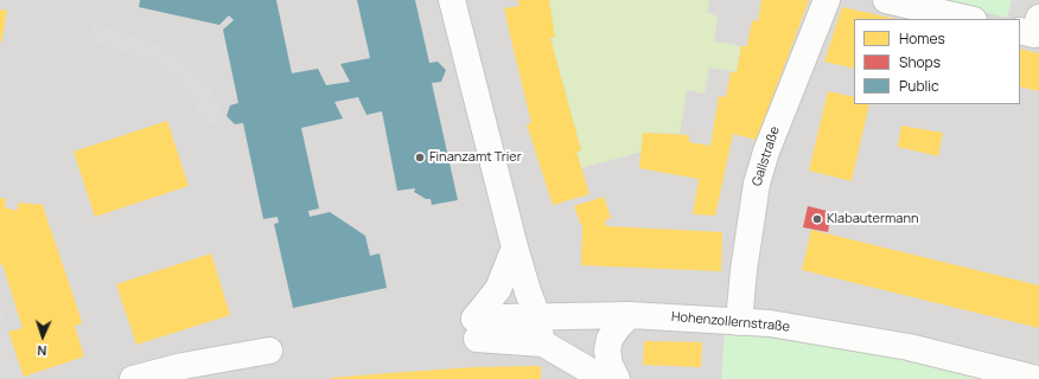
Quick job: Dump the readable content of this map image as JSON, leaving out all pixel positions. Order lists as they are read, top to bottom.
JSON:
{
  "streets": {
    "street": ["Gallstraße", "Hohenzollernstraße"]
  },
  "crossings": [
    ["Gallstraße", "Hohenzollernstraße"]
  ],
  "places": ["Finanzamt Trier", "Klabautermann"],
  "legend": ["Homes", "Shops", "Public"],
  "north": "bottom"
}
